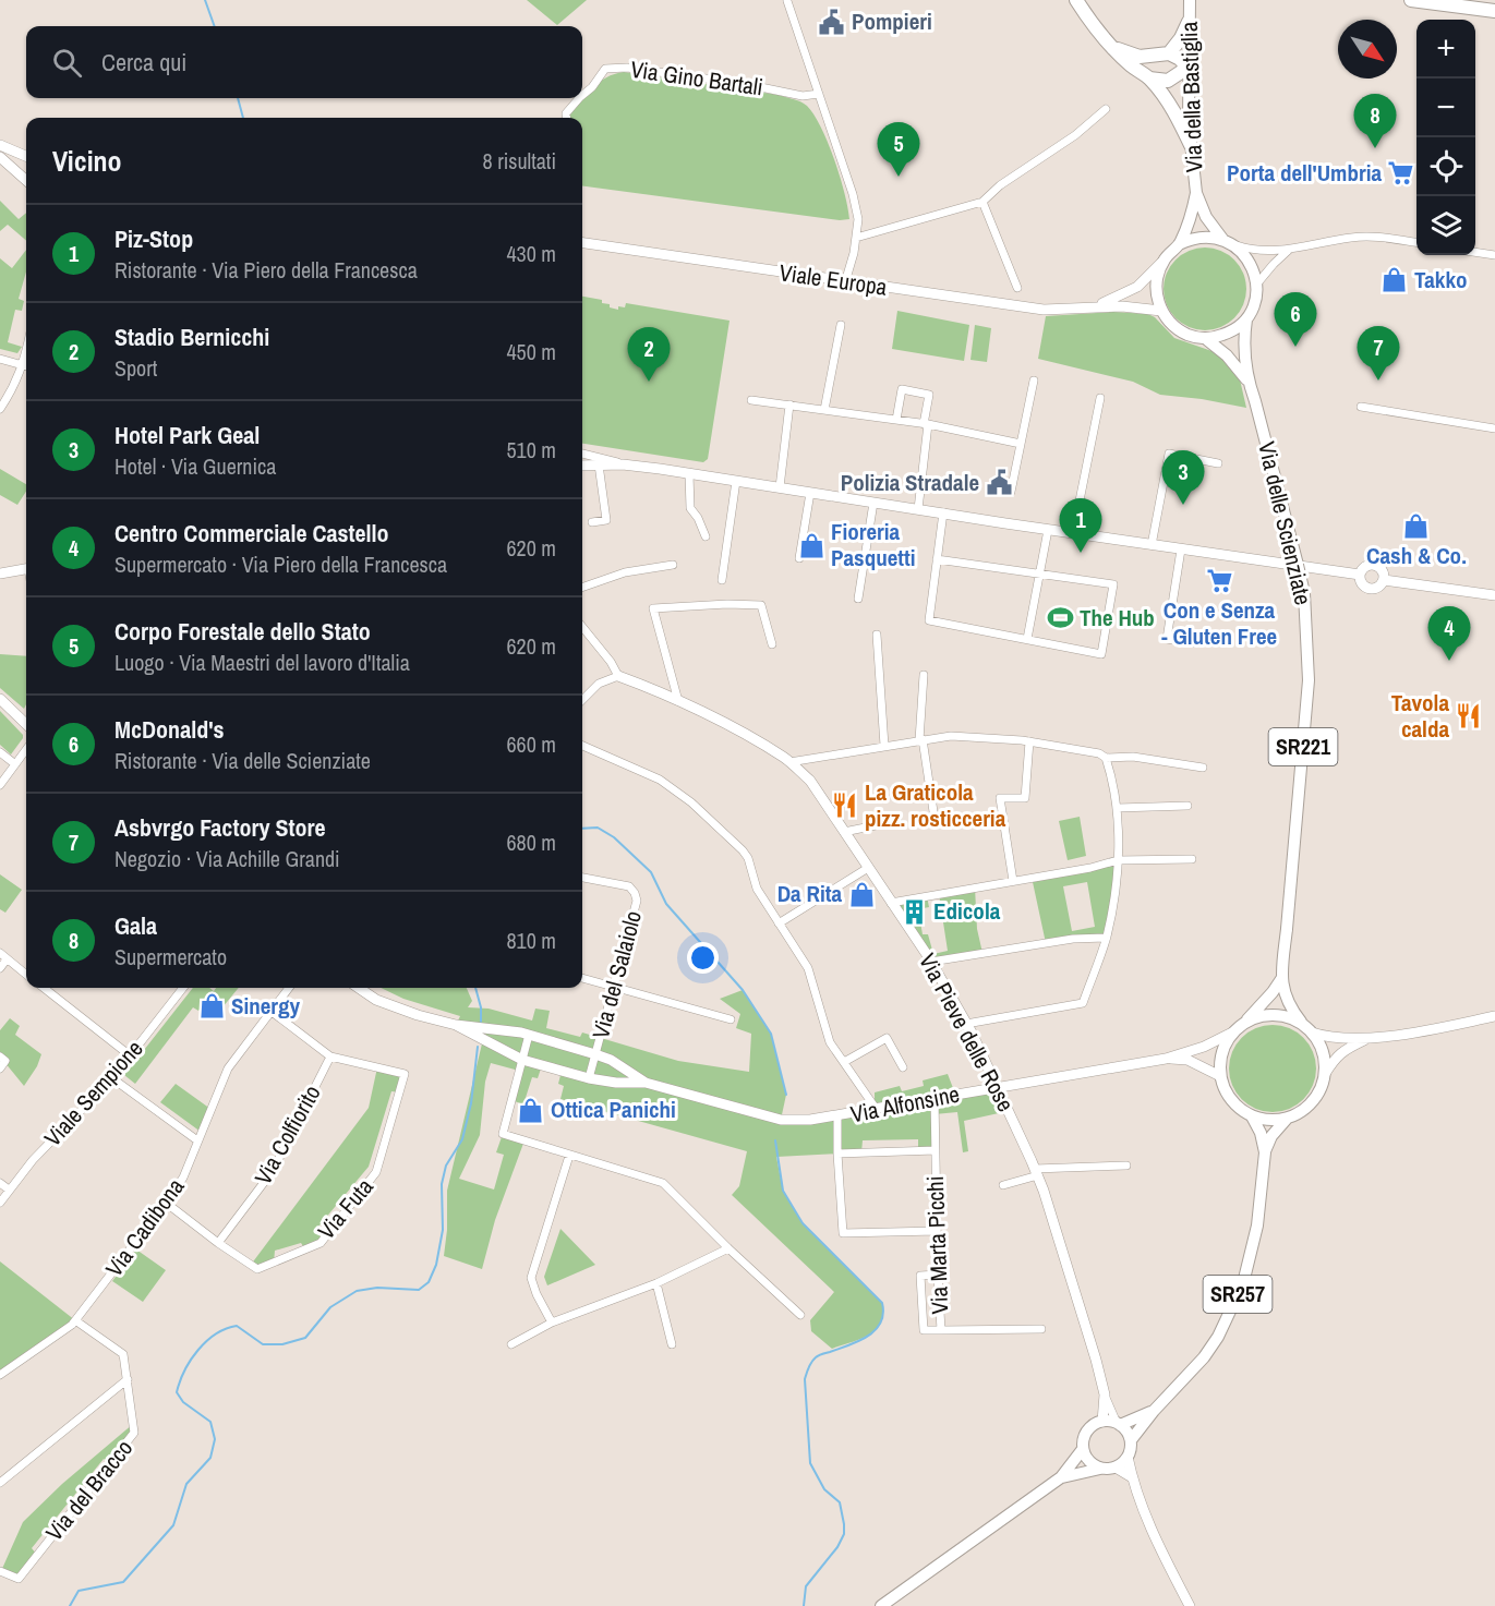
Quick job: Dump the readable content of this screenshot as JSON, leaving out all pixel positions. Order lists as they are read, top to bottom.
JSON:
{
  "streets": {
    "main road": [
      "Via della Bastiglia",
      "Viale Europa",
      "Via delle Scienziate",
      "SR221",
      "Via Pieve delle Rose",
      "Via Alfonsine",
      "SR257"
    ],
    "street": [
      "Via Gino Bartali",
      "Via del Salaiolo",
      "Viale Sempione",
      "Via Colfiorito",
      "Via Futa",
      "Via Cadibona",
      "Via Marta Picchi",
      "Via del Bracco"
    ]
  },
  "crossings": [
    ["Via della Bastiglia", "Viale Europa"],
    ["Via della Bastiglia", "Via delle Scienziate"],
    ["Via della Bastiglia", "SR221"],
    ["Viale Europa", "Via delle Scienziate"],
    ["Viale Europa", "SR221"],
    ["Via delle Scienziate", "SR221"],
    ["Via delle Scienziate", "Via Alfonsine"],
    ["Via delle Scienziate", "SR257"],
    ["Via del Salaiolo", "Via Alfonsine"],
    ["Via Pieve delle Rose", "Via Alfonsine"],
    ["Via Pieve delle Rose", "SR257"],
    ["Via Alfonsine", "Via Marta Picchi"],
    ["Via Alfonsine", "SR257"],
    ["Via Colfiorito", "Via Futa"],
    ["Via Futa", "Via Cadibona"],
    ["Via Cadibona", "Via del Bracco"]
  ],
  "places": {
    "public building": ["Pompieri", "Polizia Stradale"],
    "supermarket": ["Porta dell'Umbria", "Con e Senza - Gluten Free"],
    "shop": [
      "Takko",
      "Cash & Co.",
      "Fioreria Pasquetti",
      "Da Rita",
      "Sinergy",
      "Ottica Panichi"
    ],
    "sports": ["The Hub"],
    "restaurant": ["Tavola calda", "La Graticola pizz. rosticceria"],
    "building": ["Edicola"]
  },
  "north": "bottom right",
  "page": {
    "map_buttons": ["+", "−"],
    "search": "Cerca qui",
    "pins": [
      "8",
      "5",
      "6",
      "7",
      "2",
      "3",
      "1",
      "4"
    ],
    "heading": ["Vicino", "8 risultati"],
    "list": [
      {
        "mark": "1",
        "name": "Piz-Stop",
        "note": "Ristorante · Via Piero della Francesca",
        "value": "430 m"
      },
      {
        "mark": "2",
        "name": "Stadio Bernicchi",
        "note": "Sport",
        "value": "450 m"
      },
      {
        "mark": "3",
        "name": "Hotel Park Geal",
        "note": "Hotel · Via Guernica",
        "value": "510 m"
      },
      {
        "mark": "4",
        "name": "Centro Commerciale Castello",
        "note": "Supermercato · Via Piero della Francesca",
        "value": "620 m"
      },
      {
        "mark": "5",
        "name": "Corpo Forestale dello Stato",
        "note": "Luogo · Via Maestri del lavoro d'Italia",
        "value": "620 m"
      },
      {
        "mark": "6",
        "name": "McDonald's",
        "note": "Ristorante · Via delle Scienziate",
        "value": "660 m"
      },
      {
        "mark": "7",
        "name": "Asbvrgo Factory Store",
        "note": "Negozio · Via Achille Grandi",
        "value": "680 m"
      },
      {
        "mark": "8",
        "name": "Gala",
        "note": "Supermercato",
        "value": "810 m"
      }
    ]
  }
}
